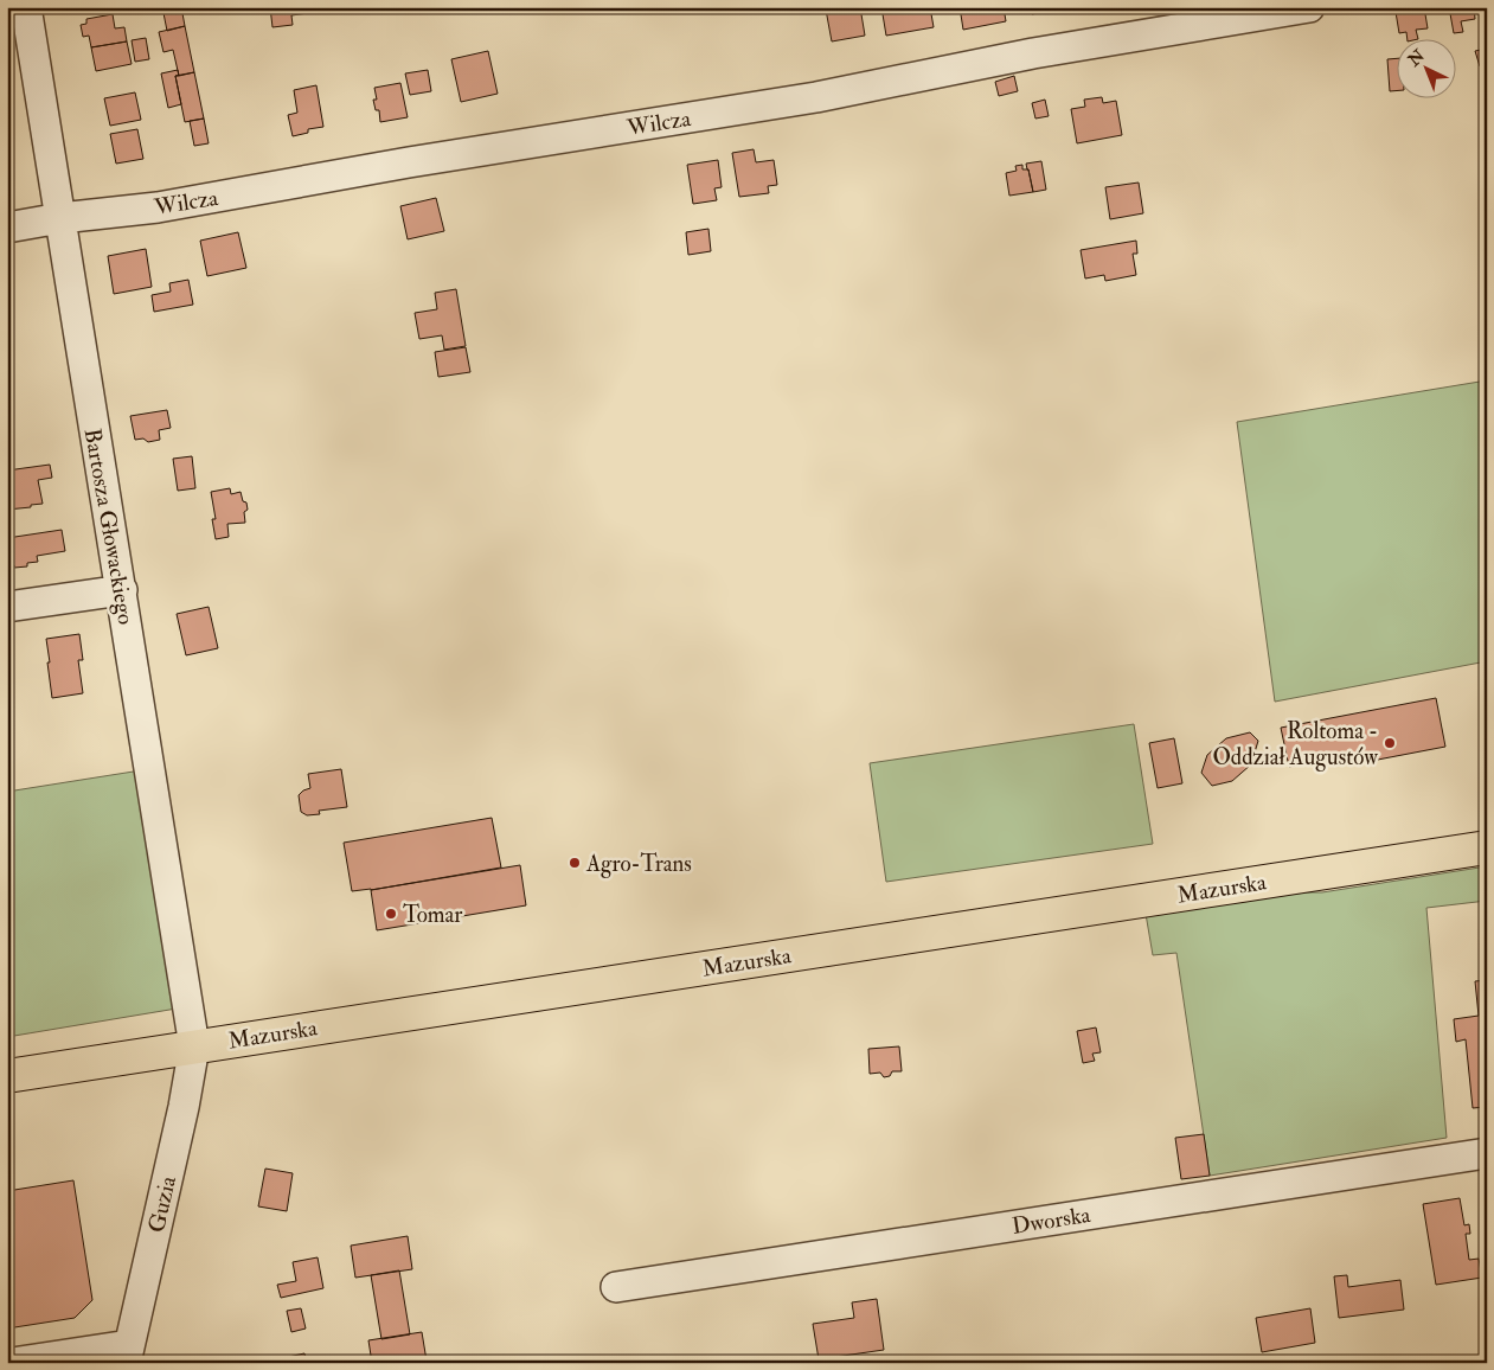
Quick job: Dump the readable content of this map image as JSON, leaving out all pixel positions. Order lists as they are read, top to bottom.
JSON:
{
  "streets": {
    "main road": ["Mazurska"],
    "street": [
      "Wilcza",
      "Bartosza Głowackiego",
      "Guzia",
      "Dworska"
    ]
  },
  "crossings": [
    ["Wilcza", "Bartosza Głowackiego"],
    ["Bartosza Głowackiego", "Mazurska"],
    ["Bartosza Głowackiego", "Guzia"],
    ["Mazurska", "Guzia"]
  ],
  "places": ["Roltoma - Oddział Augustów", "Agro-Trans", "Tomar"],
  "north": "top left"
}
